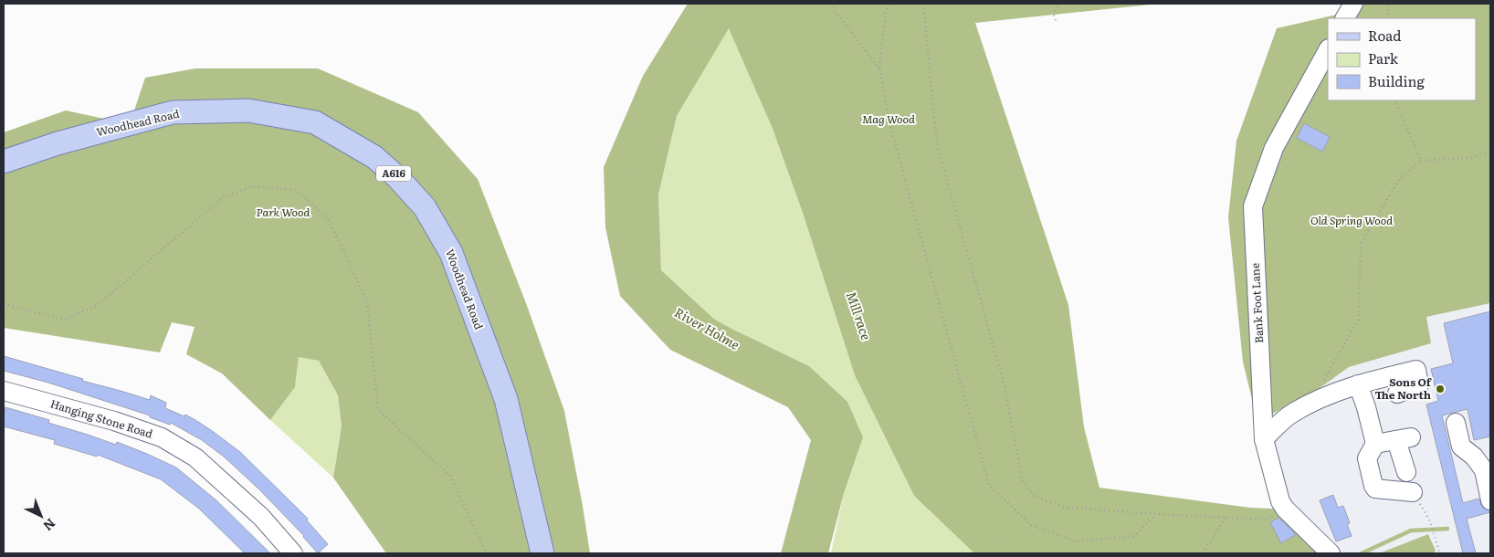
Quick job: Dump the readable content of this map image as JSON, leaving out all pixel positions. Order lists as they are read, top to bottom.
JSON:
{
  "streets": {
    "main road": ["Woodhead Road", "A616"],
    "street": ["Bank Foot Lane", "Hanging Stone Road"]
  },
  "water": ["Mill race", "River Holme"],
  "parks": ["Mag Wood", "Park Wood", "Old Spring Wood"],
  "places": ["Sons Of The North"],
  "legend": ["Road", "Park", "Building"],
  "north": "bottom right"
}
